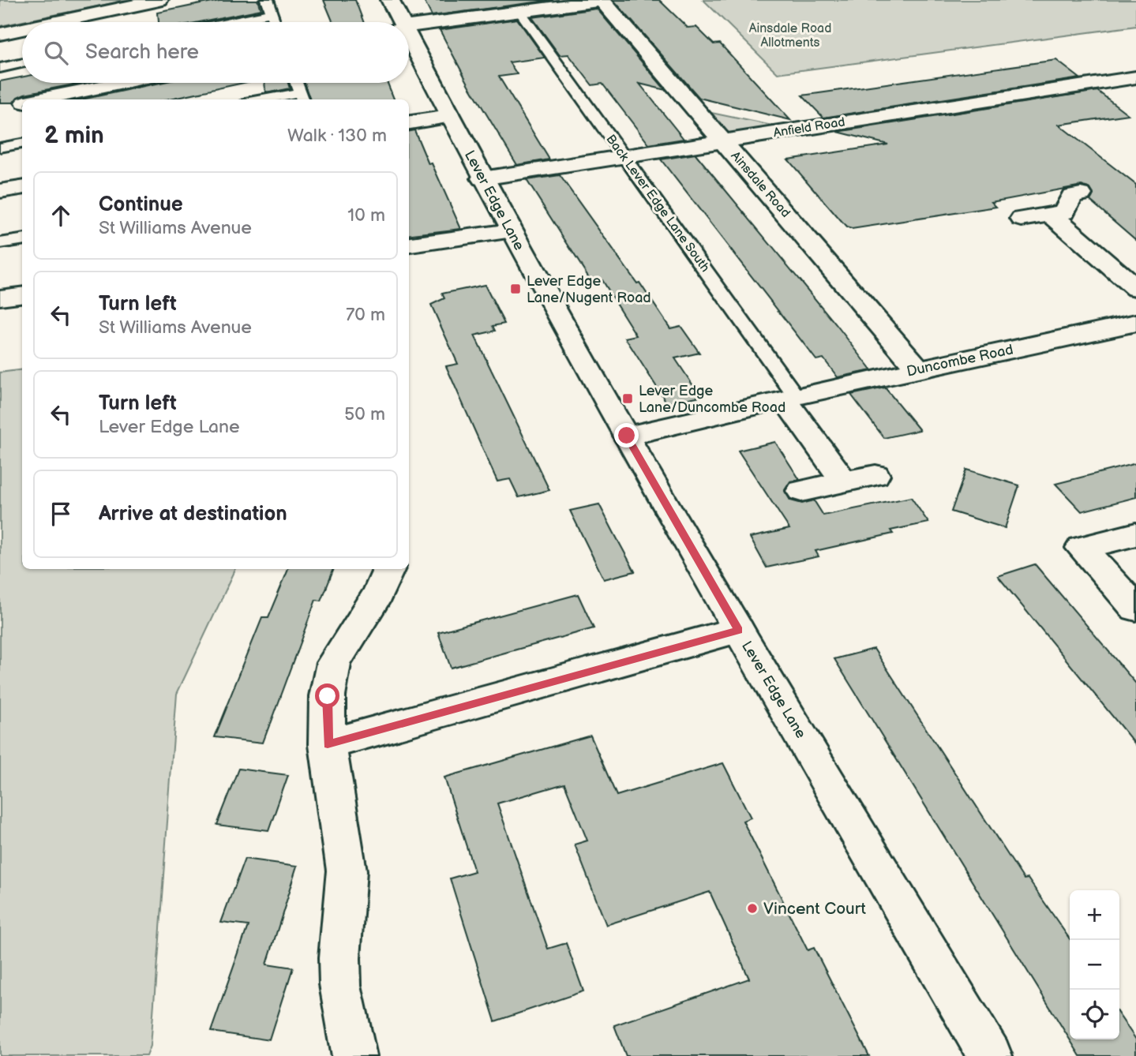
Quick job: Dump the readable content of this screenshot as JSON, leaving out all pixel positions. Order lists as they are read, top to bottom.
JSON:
{
  "streets": {
    "street": [
      "Anfield Road",
      "Ainsdale Road",
      "Lever Edge Lane",
      "Duncombe Road"
    ],
    "lane": ["Back Lever Edge Lane South"]
  },
  "crossings": [
    ["Anfield Road", "Ainsdale Road"],
    ["Anfield Road", "Lever Edge Lane"],
    ["Anfield Road", "Back Lever Edge Lane South"],
    ["Ainsdale Road", "Duncombe Road"],
    ["Lever Edge Lane", "Duncombe Road"],
    ["Back Lever Edge Lane South", "Duncombe Road"]
  ],
  "parks": ["Ainsdale Road Allotments"],
  "places": {
    "transit": ["Lever Edge Lane/Nugent Road", "Lever Edge Lane/Duncombe Road"],
    "other": ["Vincent Court"]
  },
  "page": {
    "search": "Search here",
    "heading": ["2 min", "Walk · 130 m"],
    "list": [
      ["Continue", "St Williams Avenue", "10 m"],
      ["Turn left", "St Williams Avenue", "70 m"],
      ["Turn left", "Lever Edge Lane", "50 m"],
      "Arrive at destination"
    ],
    "map_buttons": ["+", "−"]
  }
}
